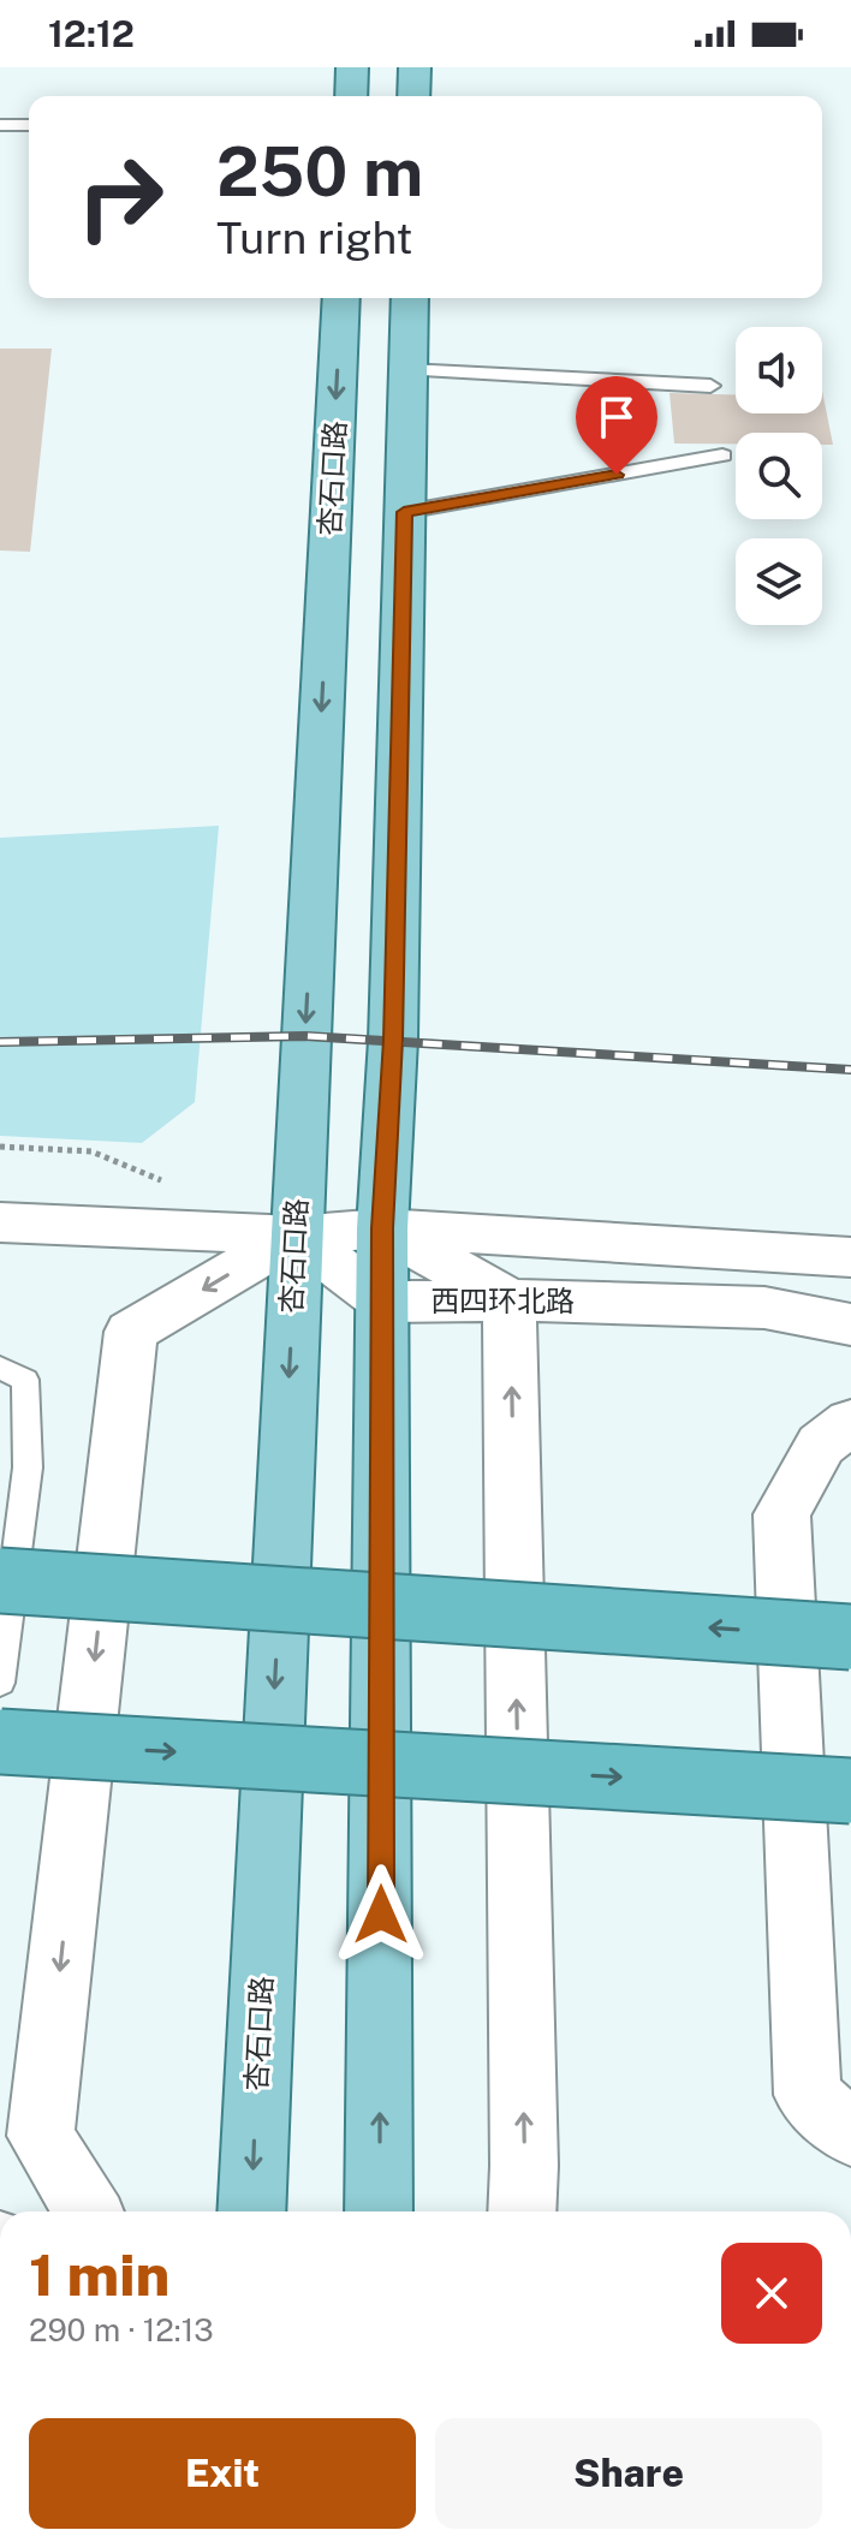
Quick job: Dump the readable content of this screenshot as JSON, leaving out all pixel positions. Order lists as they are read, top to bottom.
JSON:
{
  "streets": {
    "main road": ["杏石口路"],
    "street": ["西四环北路"]
  },
  "page": {
    "status": "12:12",
    "turn": ["250 m", "Turn right"],
    "heading": ["1 min", "290 m · 12:13"],
    "buttons": ["Exit", "Share"]
  }
}
